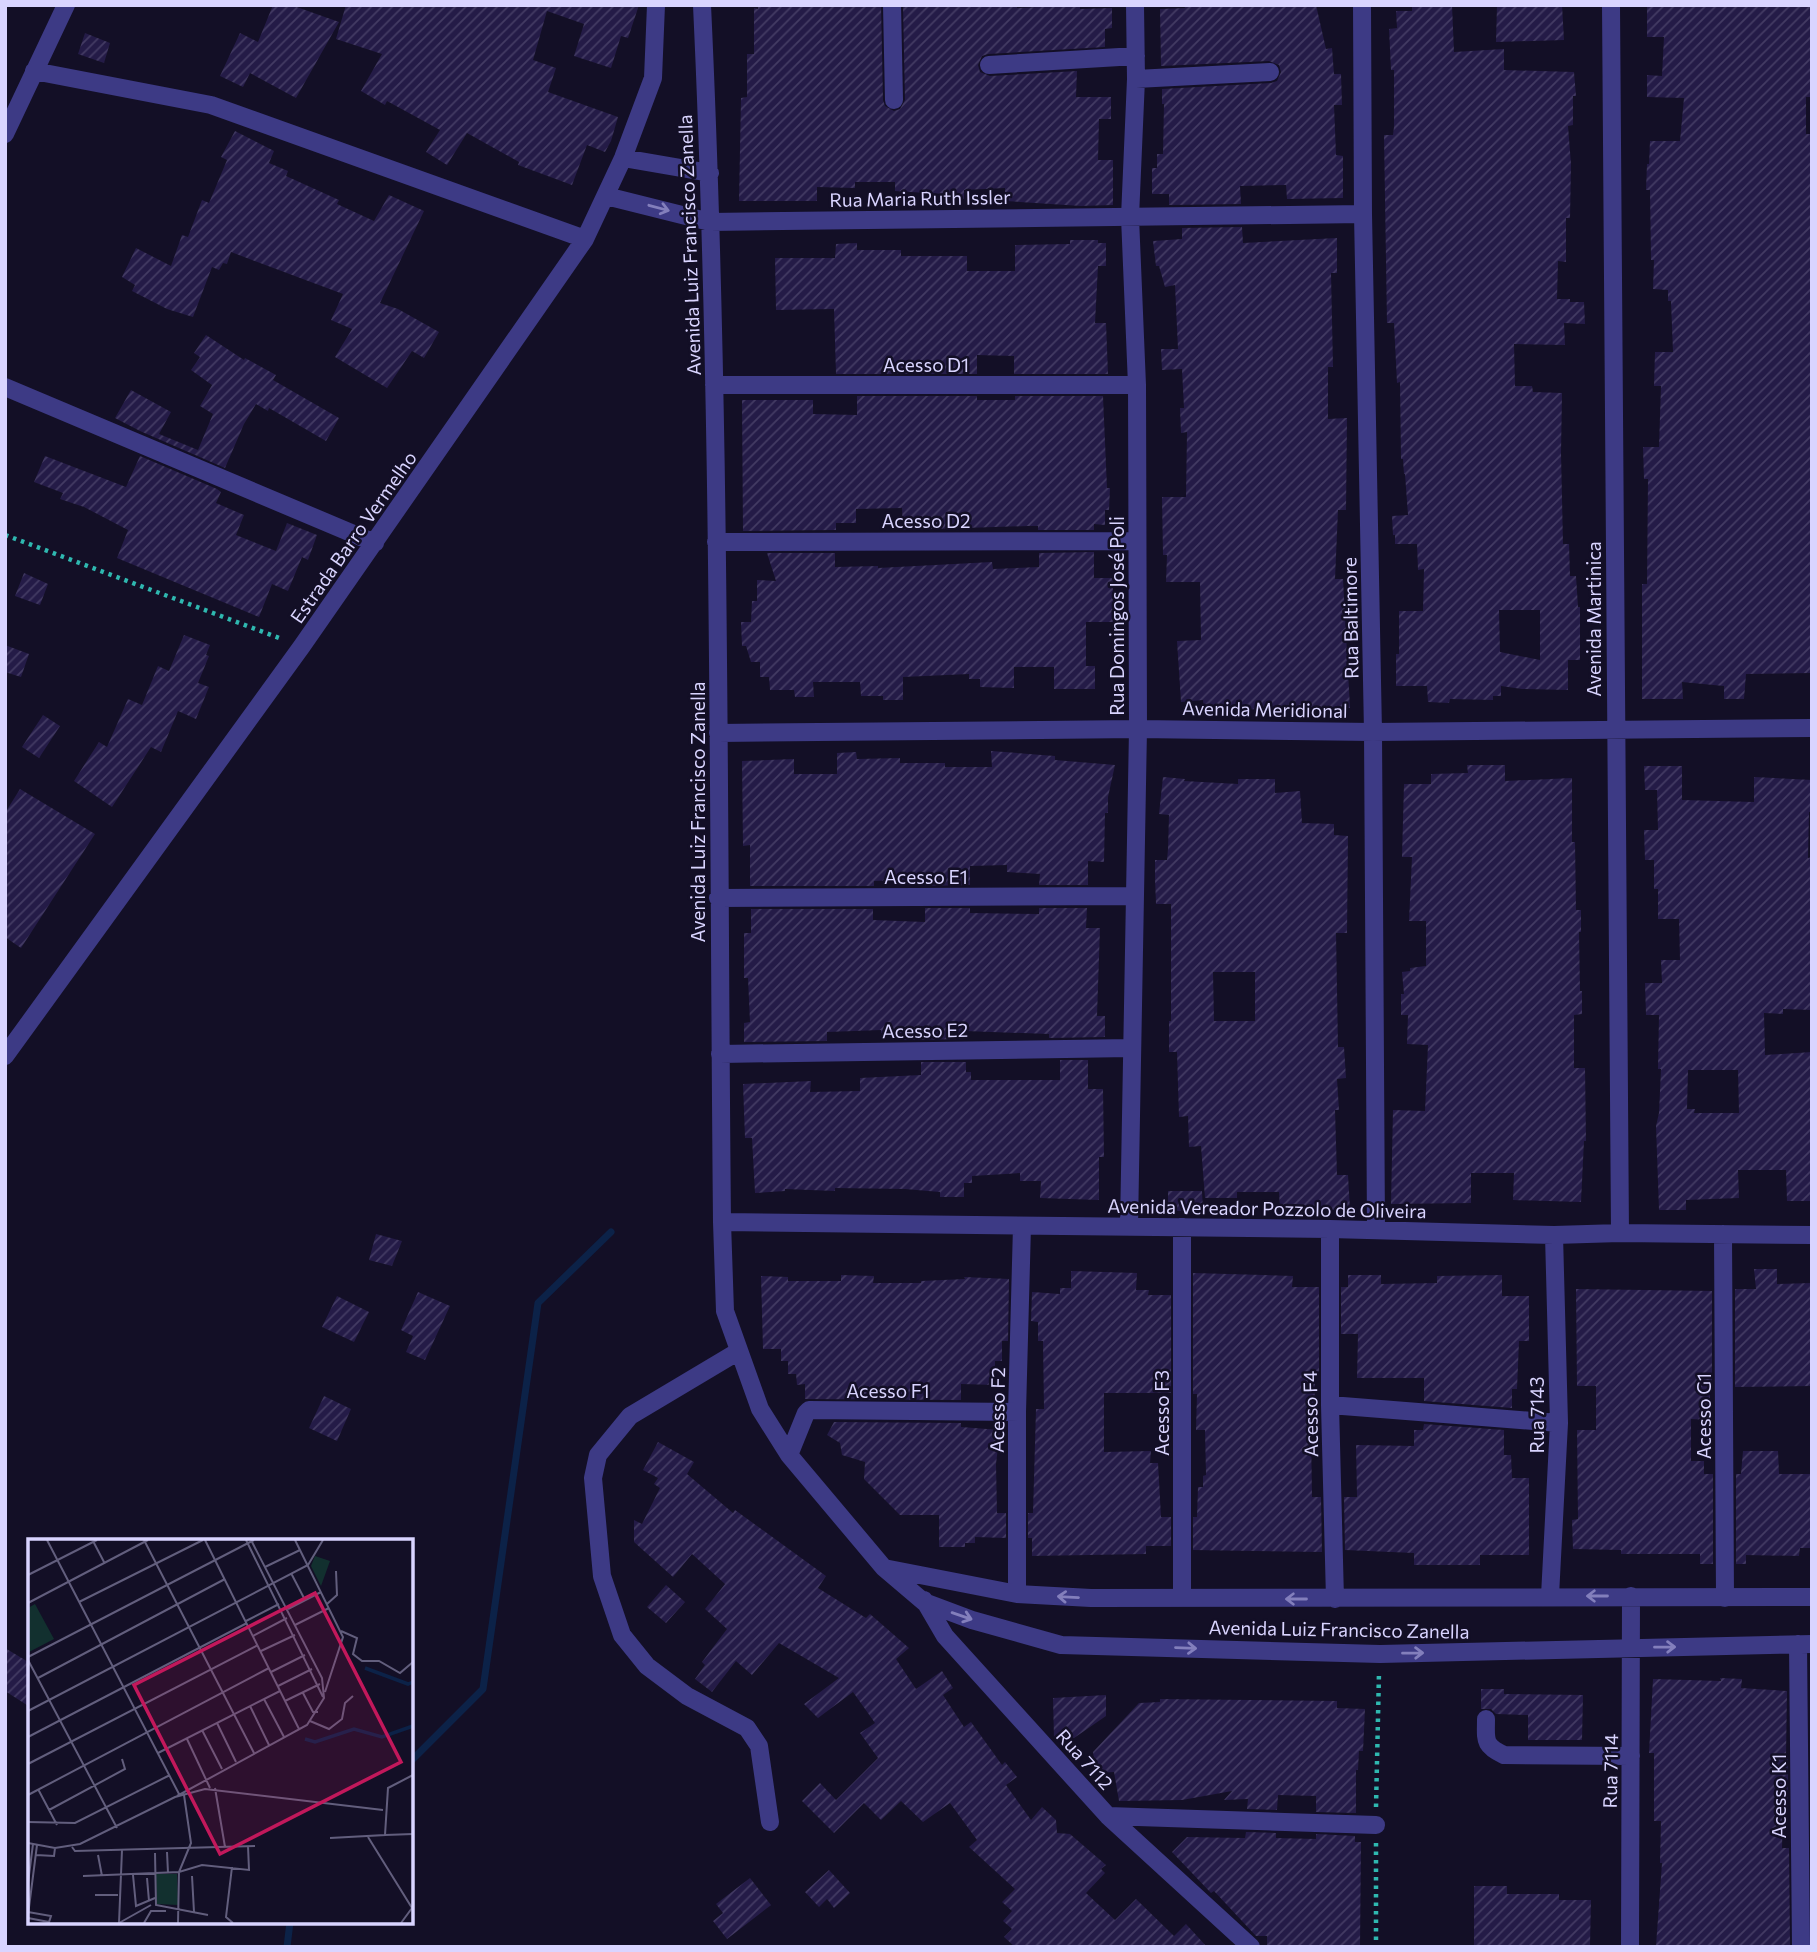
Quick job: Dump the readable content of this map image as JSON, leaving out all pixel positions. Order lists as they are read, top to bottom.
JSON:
{
  "streets": {
    "street": [
      "Rua Maria Ruth Issler",
      "Avenida Luiz Francisco Zanella",
      "Acesso D1",
      "Acesso D2",
      "Estrada Barro Vermelho",
      "Rua Domingos José Poli",
      "Rua Baltimore",
      "Avenida Martinica",
      "Avenida Meridional",
      "Acesso E1",
      "Acesso E2",
      "Avenida Vereador Pozzolo de Oliveira",
      "Acesso F1",
      "Acesso F2",
      "Acesso F3",
      "Acesso F4",
      "Rua 7143",
      "Acesso G1",
      "Rua 7112",
      "Rua 7114",
      "Acesso K1"
    ]
  },
  "crossings": [
    ["Rua Maria Ruth Issler", "Avenida Luiz Francisco Zanella"],
    ["Rua Maria Ruth Issler", "Estrada Barro Vermelho"],
    ["Rua Maria Ruth Issler", "Rua Domingos José Poli"],
    ["Rua Maria Ruth Issler", "Rua Baltimore"],
    ["Avenida Luiz Francisco Zanella", "Acesso D1"],
    ["Avenida Luiz Francisco Zanella", "Acesso D2"],
    ["Avenida Luiz Francisco Zanella", "Avenida Meridional"],
    ["Avenida Luiz Francisco Zanella", "Acesso E1"],
    ["Avenida Luiz Francisco Zanella", "Acesso E2"],
    ["Avenida Luiz Francisco Zanella", "Avenida Vereador Pozzolo de Oliveira"],
    ["Avenida Luiz Francisco Zanella", "Acesso F1"],
    ["Avenida Luiz Francisco Zanella", "Acesso F2"],
    ["Avenida Luiz Francisco Zanella", "Acesso F3"],
    ["Avenida Luiz Francisco Zanella", "Acesso F4"],
    ["Avenida Luiz Francisco Zanella", "Rua 7143"],
    ["Avenida Luiz Francisco Zanella", "Acesso G1"],
    ["Avenida Luiz Francisco Zanella", "Rua 7112"],
    ["Avenida Luiz Francisco Zanella", "Rua 7114"],
    ["Avenida Luiz Francisco Zanella", "Acesso K1"],
    ["Acesso D1", "Rua Domingos José Poli"],
    ["Acesso D2", "Rua Domingos José Poli"],
    ["Rua Domingos José Poli", "Avenida Meridional"],
    ["Rua Domingos José Poli", "Acesso E1"],
    ["Rua Domingos José Poli", "Acesso E2"],
    ["Rua Domingos José Poli", "Avenida Vereador Pozzolo de Oliveira"],
    ["Rua Baltimore", "Avenida Meridional"],
    ["Rua Baltimore", "Avenida Vereador Pozzolo de Oliveira"],
    ["Avenida Martinica", "Avenida Meridional"],
    ["Avenida Martinica", "Avenida Vereador Pozzolo de Oliveira"],
    ["Avenida Vereador Pozzolo de Oliveira", "Acesso F2"],
    ["Avenida Vereador Pozzolo de Oliveira", "Acesso F3"],
    ["Avenida Vereador Pozzolo de Oliveira", "Acesso F4"],
    ["Avenida Vereador Pozzolo de Oliveira", "Rua 7143"],
    ["Avenida Vereador Pozzolo de Oliveira", "Acesso G1"],
    ["Acesso F1", "Acesso F2"]
  ]
}
